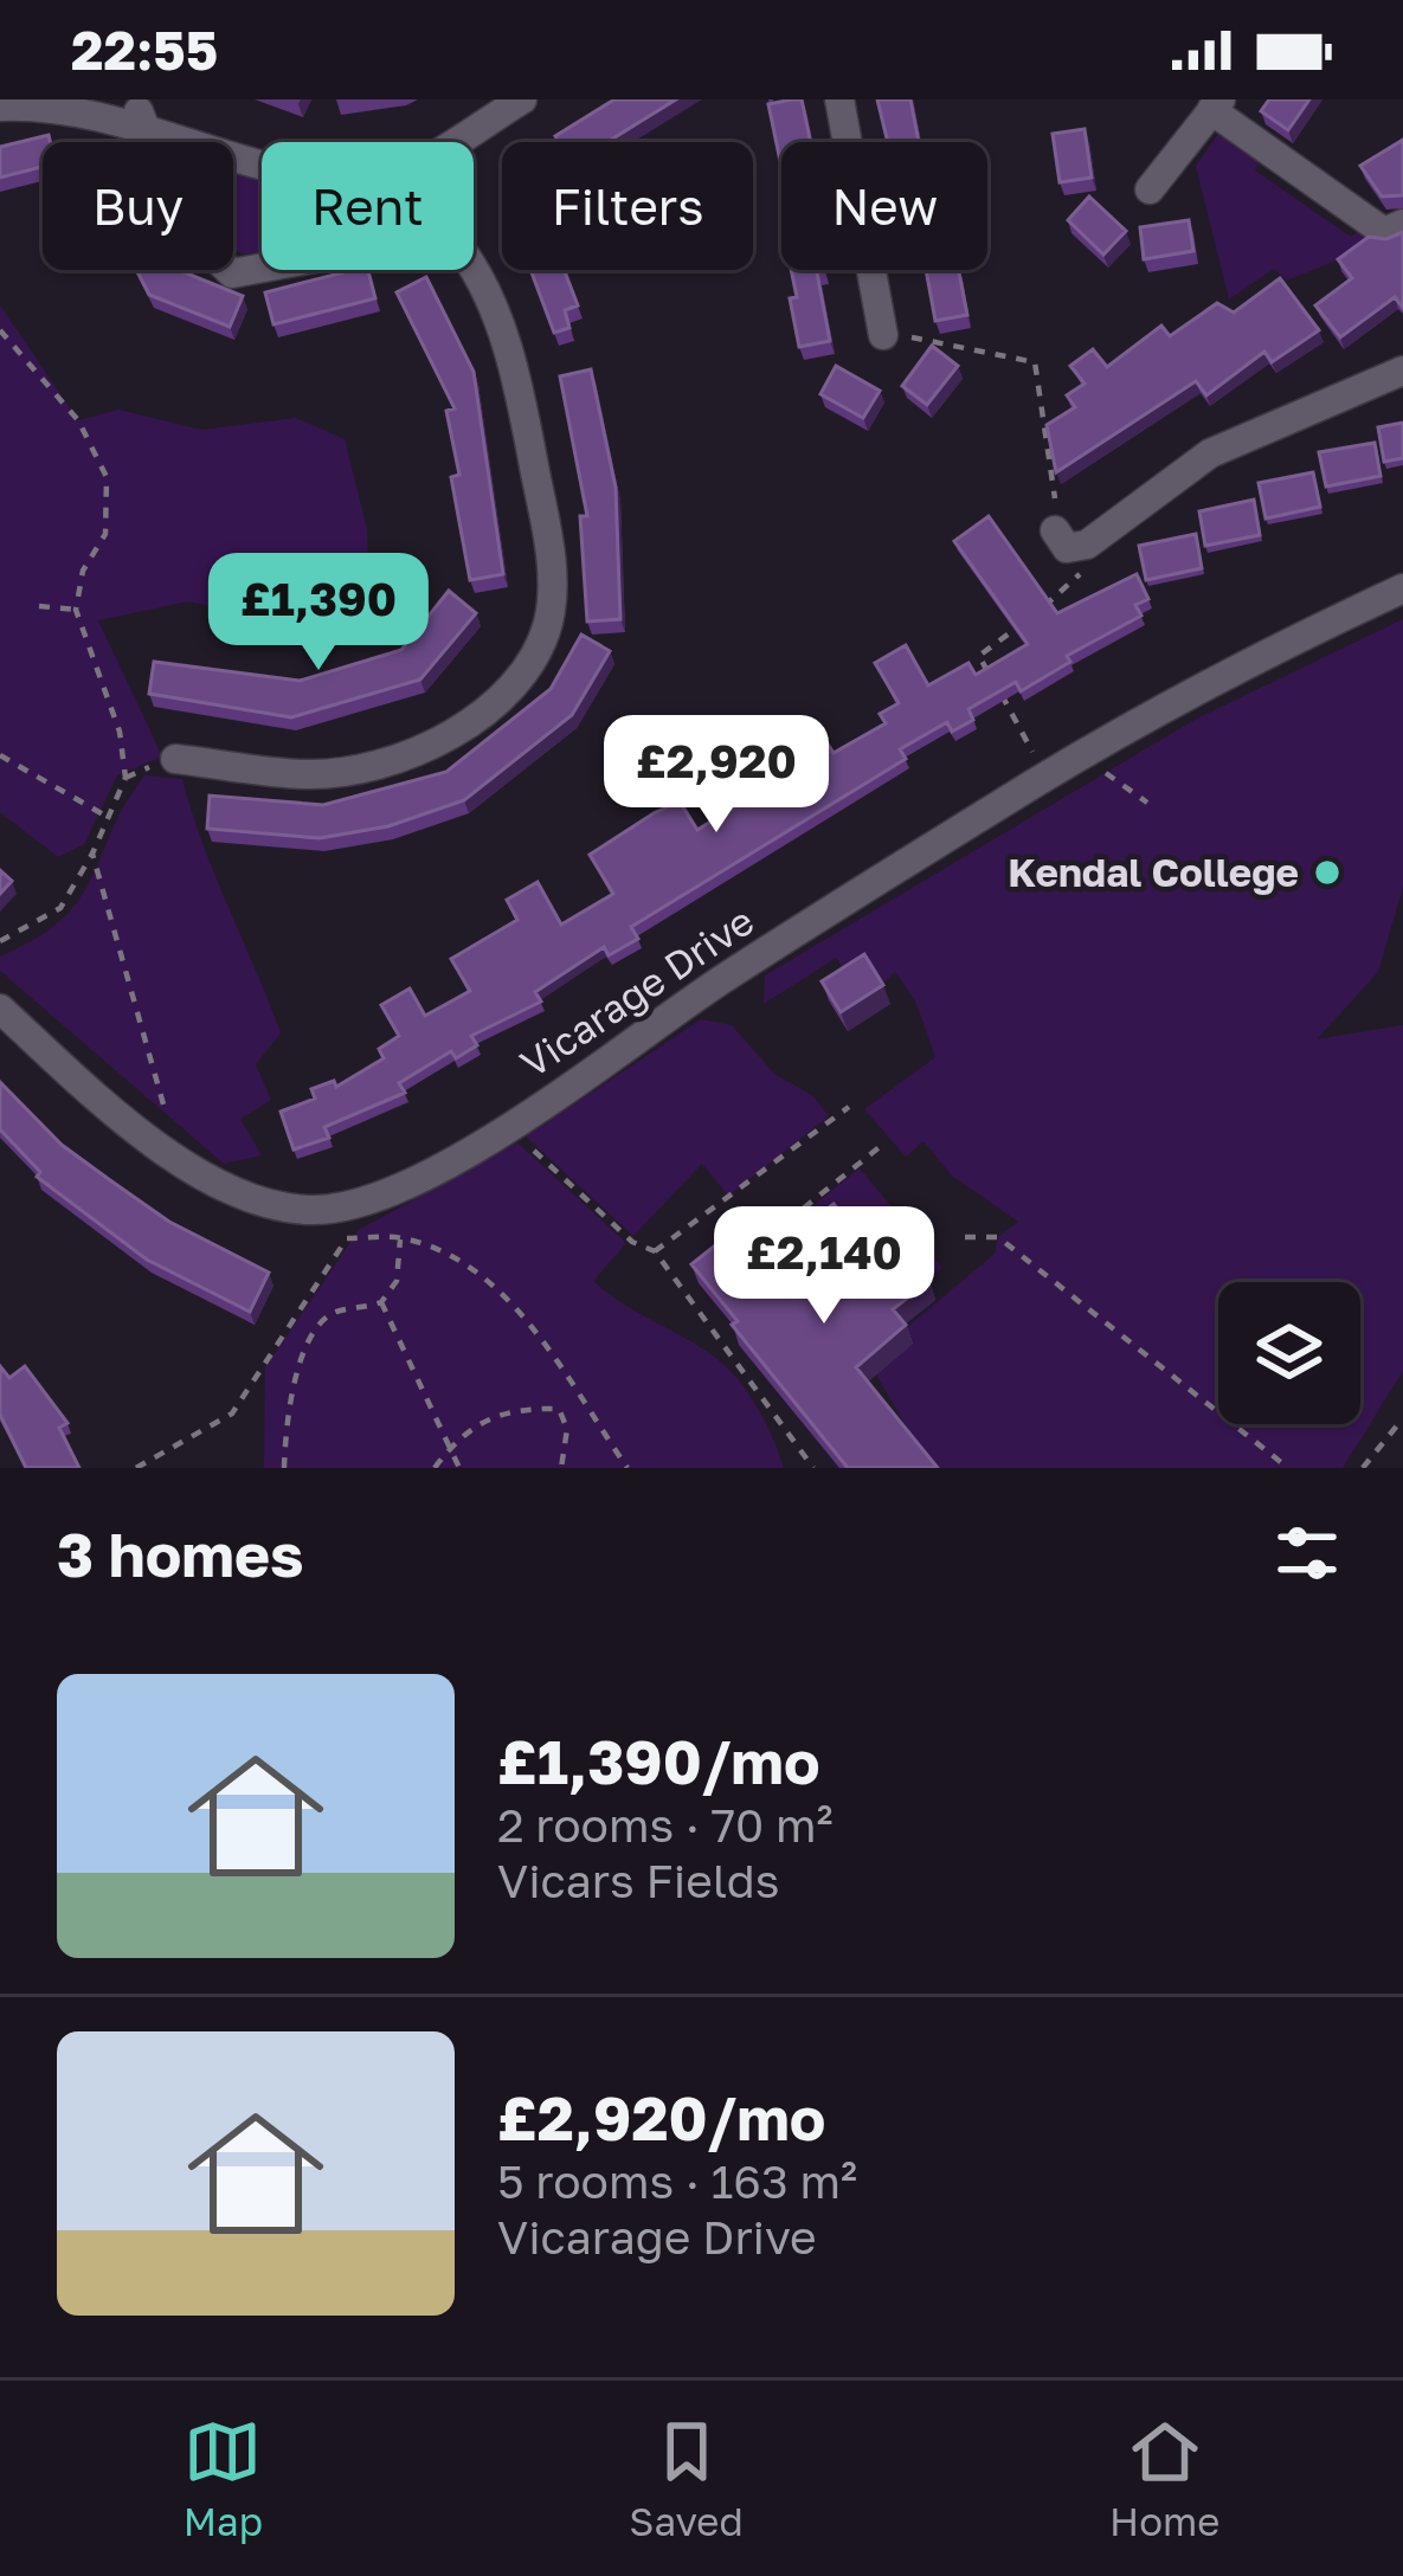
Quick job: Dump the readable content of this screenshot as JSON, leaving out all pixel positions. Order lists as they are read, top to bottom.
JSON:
{
  "streets": {
    "street": ["Vicarage Drive"]
  },
  "places": ["Kendal College"],
  "page": {
    "status": "22:55",
    "chip": [
      "Buy",
      "Rent",
      "Filters",
      "New"
    ],
    "price": ["£1,390", "£2,920", "£2,140"],
    "heading": "3 homes",
    "list": [
      {
        "name": "£1,390/mo",
        "note": "2 rooms · 70 m² · Vicars Fields"
      },
      {
        "name": "£2,920/mo",
        "note": "5 rooms · 163 m² · Vicarage Drive"
      }
    ],
    "tabs": ["Map", "Saved", "Home"]
  }
}
